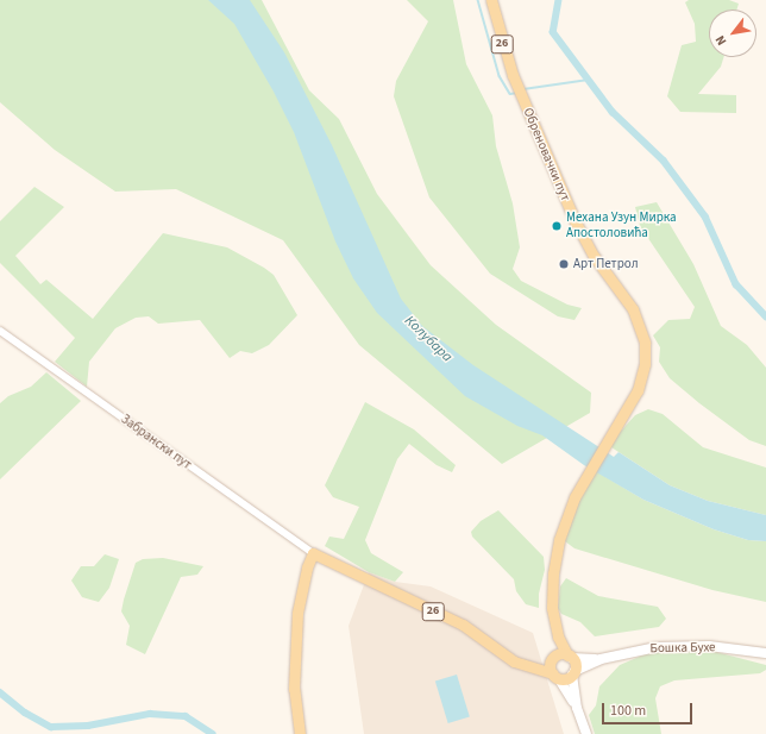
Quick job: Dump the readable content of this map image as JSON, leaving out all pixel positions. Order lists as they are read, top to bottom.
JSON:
{
  "streets": {
    "main road": ["26", "Обреновачки пут", "Бошка Бухе"],
    "street": ["Забрански пут"]
  },
  "crossings": [
    ["26", "Обреновачки пут"],
    ["26", "Забрански пут"],
    ["26", "Бошка Бухе"]
  ],
  "water": ["Колубара"],
  "places": ["Механа Узун Мирка Апостоловића", "Арт Петрол"],
  "scale_bar": "100 m",
  "north": "bottom left"
}
